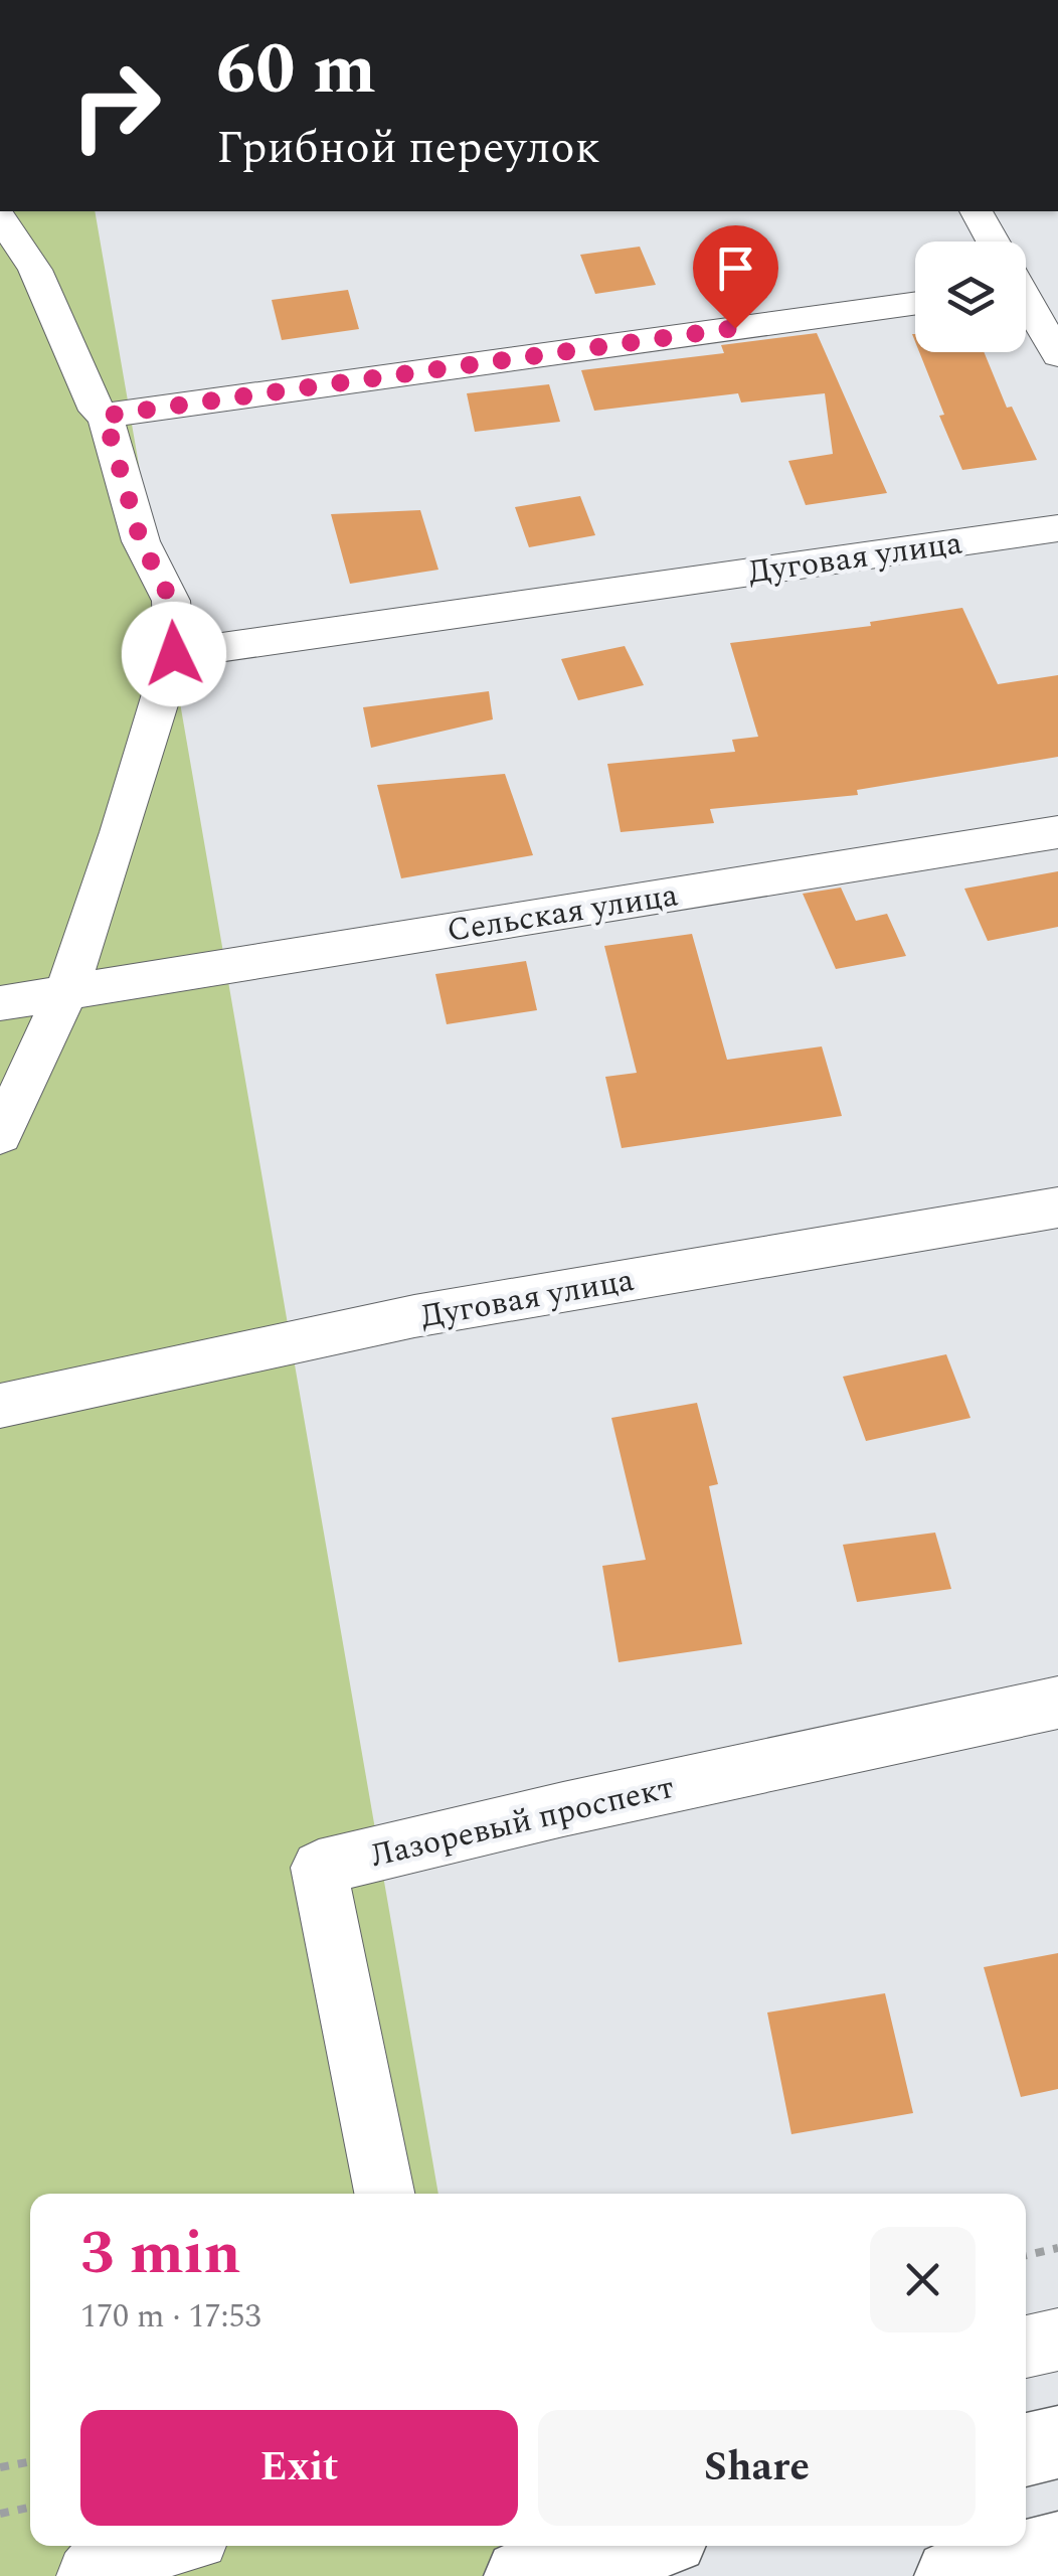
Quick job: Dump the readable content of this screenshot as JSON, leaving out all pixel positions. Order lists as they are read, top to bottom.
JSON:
{
  "streets": {
    "street": ["Дуговая улица", "Сельская улица", "Лазоревый проспект"]
  },
  "page": {
    "turn": ["60 m", "Грибной переулок"],
    "heading": ["3 min", "170 m · 17:53"],
    "buttons": ["Exit", "Share"]
  }
}
